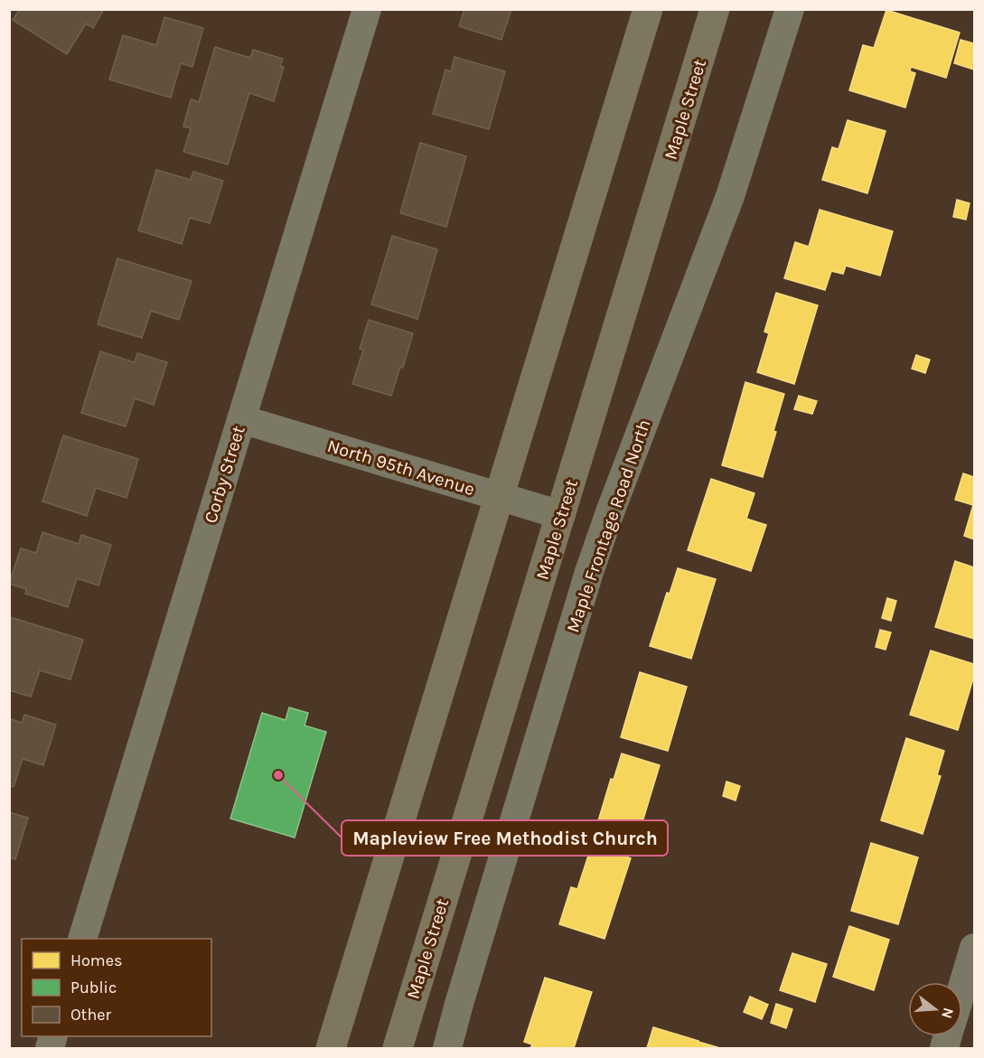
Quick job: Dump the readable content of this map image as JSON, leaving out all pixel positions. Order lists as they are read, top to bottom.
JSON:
{
  "streets": {
    "main road": ["Maple Street"],
    "street": ["North 95th Avenue", "Corby Street", "Maple Frontage Road North"]
  },
  "crossings": [
    ["Maple Street", "North 95th Avenue"],
    ["North 95th Avenue", "Corby Street"]
  ],
  "places": ["Mapleview Free Methodist Church"],
  "legend": ["Homes", "Public", "Other"],
  "north": "right"
}
